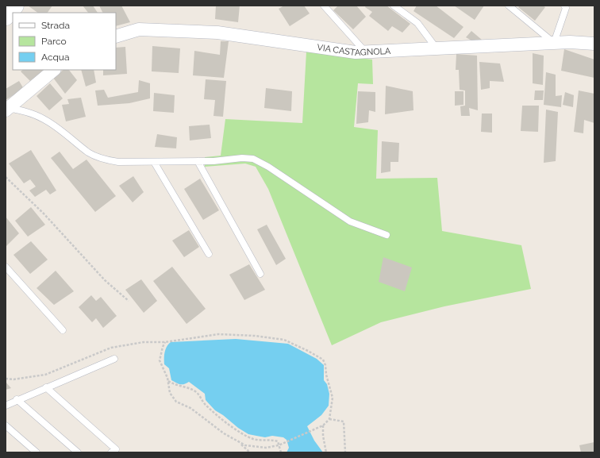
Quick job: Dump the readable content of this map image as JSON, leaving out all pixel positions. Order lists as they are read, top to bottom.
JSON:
{
  "streets": {
    "street": ["VIA CASTAGNOLA"]
  },
  "legend": ["Strada", "Parco", "Acqua"]
}
